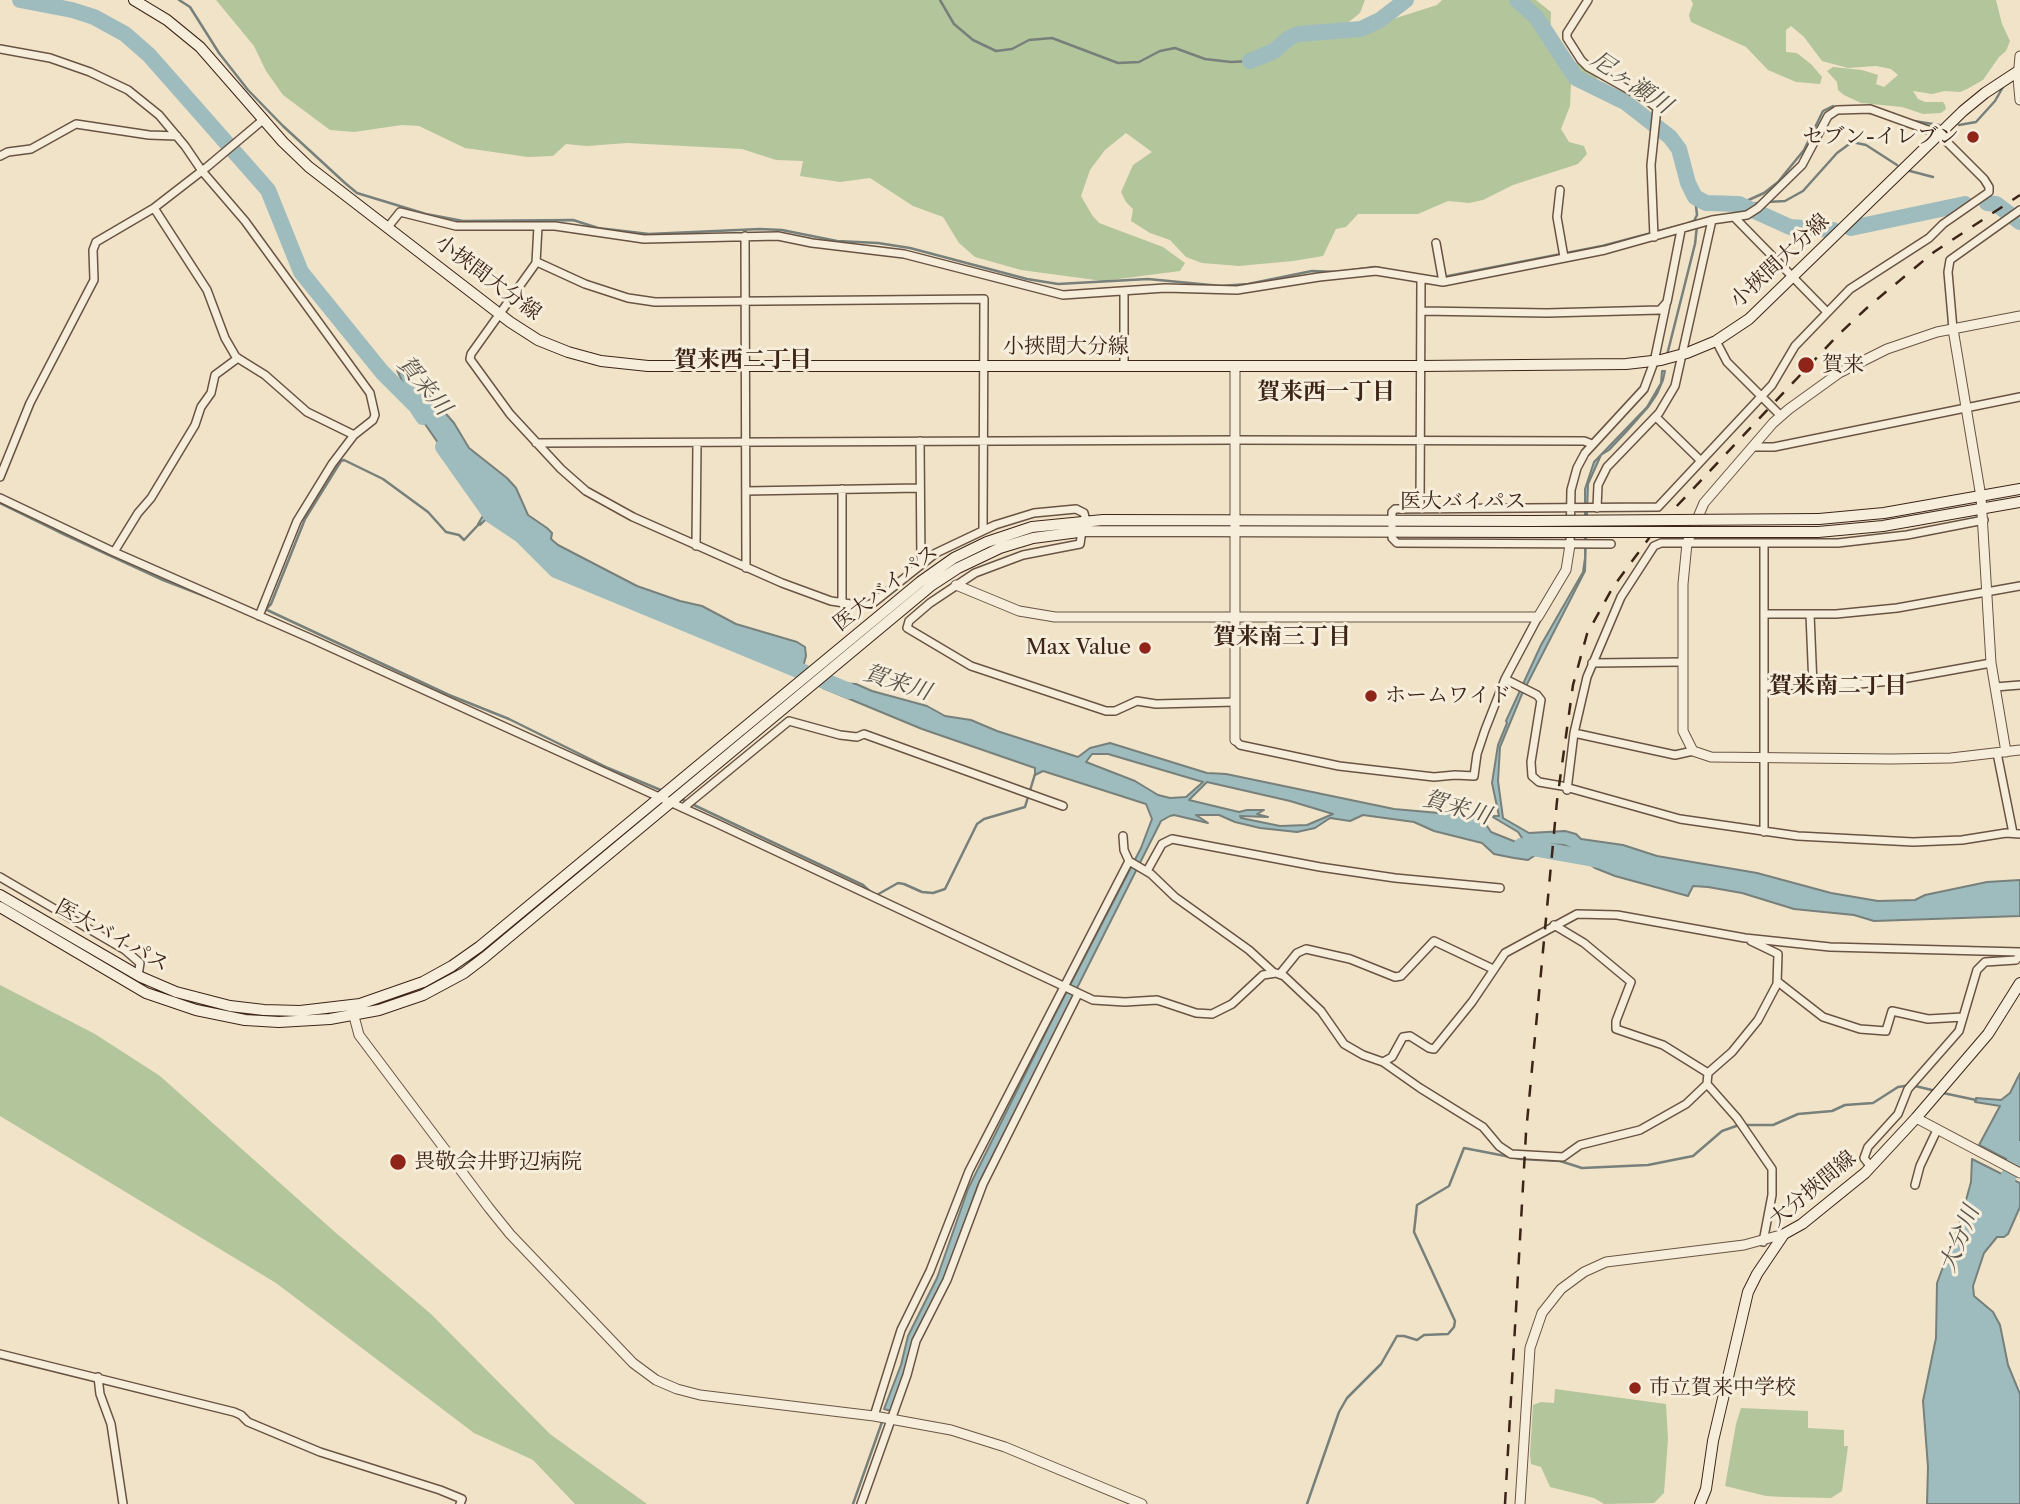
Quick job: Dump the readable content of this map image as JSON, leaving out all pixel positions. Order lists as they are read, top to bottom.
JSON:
{
  "streets": {
    "main road": ["小挾間大分線", "医大バイパス", "大分挾間線"]
  },
  "districts": [
    "賀来西二丁目",
    "賀来西一丁目",
    "賀来南三丁目",
    "賀来南二丁目"
  ],
  "water": ["尼ヶ瀬川", "賀来川", "大分川"],
  "places": [
    "セブン-イレブン",
    "賀来",
    "Max Value",
    "ホームワイド",
    "畏敬会井野辺病院",
    "市立賀来中学校"
  ]
}
